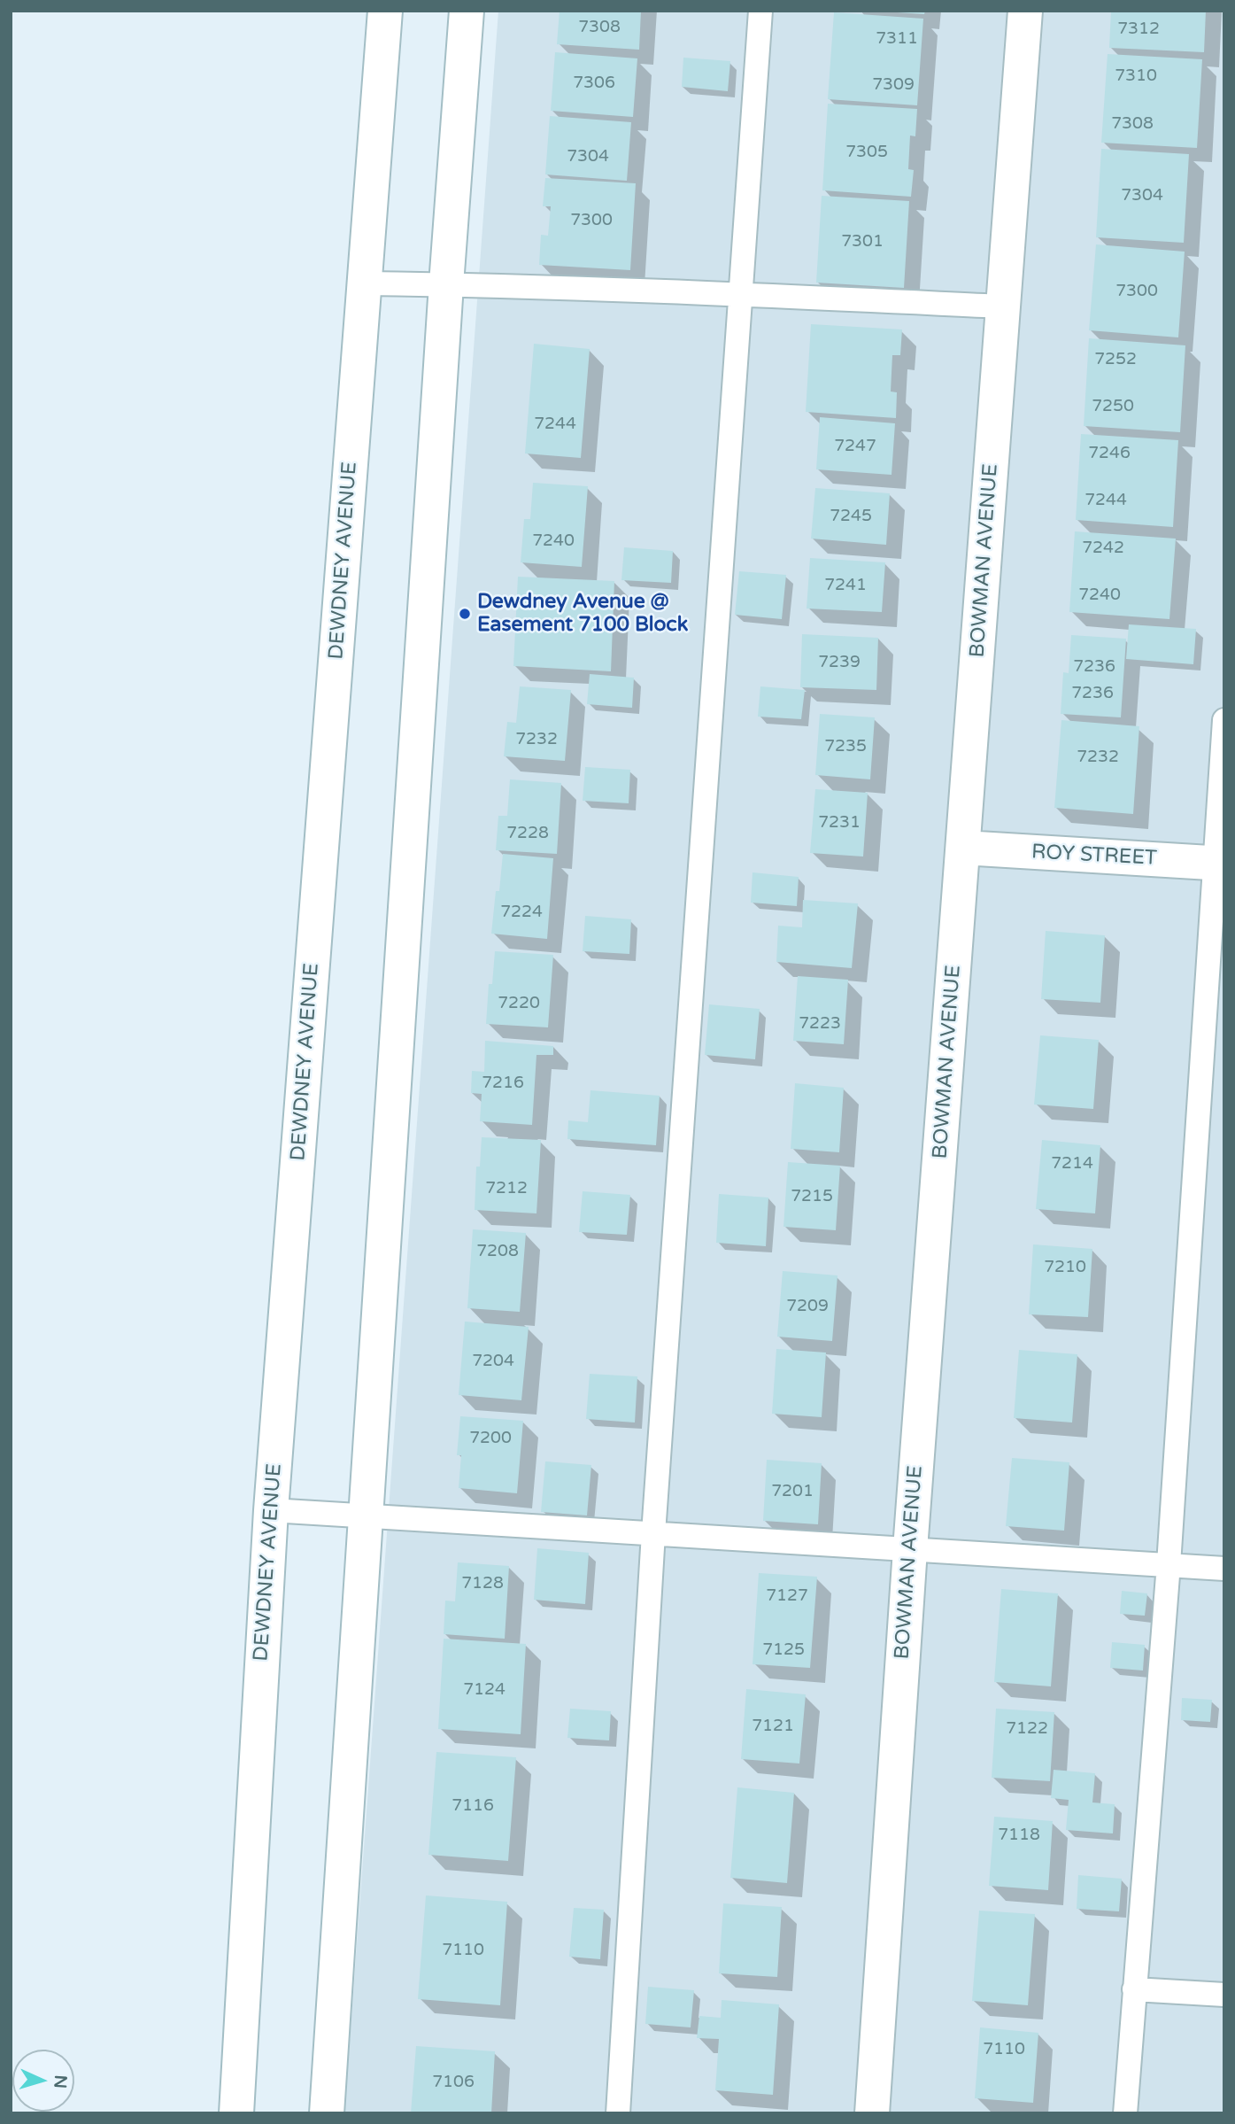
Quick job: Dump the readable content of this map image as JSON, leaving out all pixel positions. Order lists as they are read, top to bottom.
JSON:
{
  "streets": {
    "main road": ["DEWDNEY AVENUE", "BOWMAN AVENUE", "ROY STREET"]
  },
  "crossings": [
    ["BOWMAN AVENUE", "ROY STREET"]
  ],
  "places": ["Dewdney Avenue @ Easement 7100 Block"],
  "house_numbers": [
    "7308",
    "7312",
    "7311",
    "7310",
    "7306",
    "7309",
    "7308",
    "7305",
    "7304",
    "7304",
    "7300",
    "7301",
    "7300",
    "7252",
    "7250",
    "7244",
    "7247",
    "7246",
    "7244",
    "7245",
    "7240",
    "7242",
    "7241",
    "7240",
    "7239",
    "7236",
    "7236",
    "7232",
    "7235",
    "7232",
    "7231",
    "7228",
    "7224",
    "7220",
    "7223",
    "7216",
    "7214",
    "7212",
    "7215",
    "7208",
    "7210",
    "7209",
    "7204",
    "7200",
    "7201",
    "7128",
    "7127",
    "7125",
    "7124",
    "7121",
    "7122",
    "7116",
    "7118",
    "7110",
    "7110",
    "7106"
  ],
  "north": "right"
}
